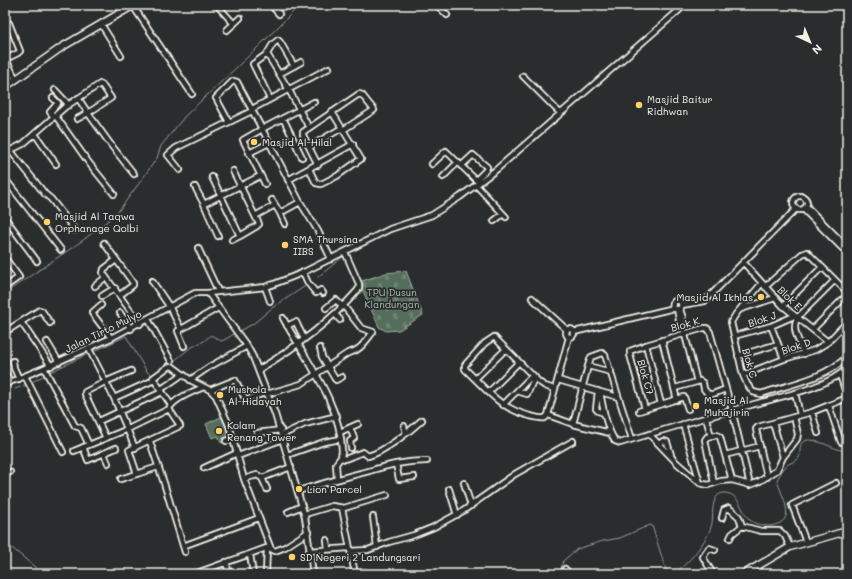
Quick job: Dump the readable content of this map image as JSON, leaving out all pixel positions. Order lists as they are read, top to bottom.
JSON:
{
  "streets": {
    "street": [
      "Blok E",
      "Blok J",
      "Blok K",
      "Jalan Tirto Mulyo",
      "Blok D",
      "Blok C",
      "Blok C7"
    ]
  },
  "crossings": [
    ["Blok E", "Blok J"],
    ["Blok E", "Blok D"],
    ["Blok E", "Blok C"],
    ["Blok J", "Blok C"],
    ["Blok K", "Blok C7"],
    ["Blok D", "Blok C"]
  ],
  "parks": ["TPU Dusun Klandungan"],
  "places": [
    "Masjid Baitur Ridhwan",
    "Masjid Al-Hilal",
    "Masjid Al Taqwa Orphanage Qolbi",
    "SMA Thursina IIBS",
    "Masjid Al Ikhlas",
    "Mushola Al-Hidayah",
    "Masjid Al Muhajirin",
    "Kolam Renang Tower",
    "Lion Parcel",
    "SD Negeri 2 Landungsari"
  ],
  "north": "bottom right"
}
